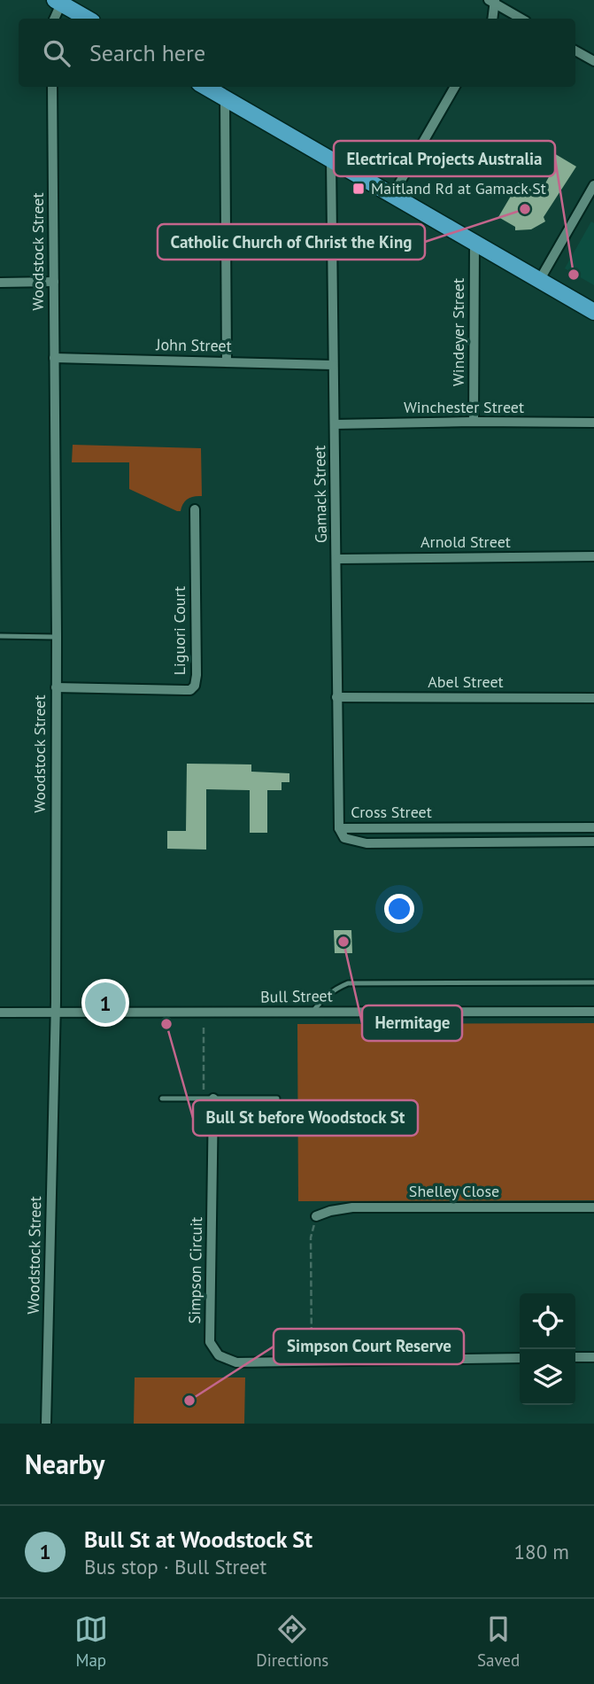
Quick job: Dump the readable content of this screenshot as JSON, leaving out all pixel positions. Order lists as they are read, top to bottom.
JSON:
{
  "streets": {
    "street": [
      "Woodstock Street",
      "Windeyer Street",
      "John Street",
      "Winchester Street",
      "Gamack Street",
      "Arnold Street",
      "Liguori Court",
      "Abel Street",
      "Cross Street",
      "Bull Street",
      "Shelley Close",
      "Simpson Circuit"
    ]
  },
  "crossings": [
    ["Woodstock Street", "John Street"],
    ["Woodstock Street", "Liguori Court"],
    ["Woodstock Street", "Bull Street"],
    ["Windeyer Street", "Winchester Street"],
    ["John Street", "Gamack Street"],
    ["Winchester Street", "Gamack Street"],
    ["Gamack Street", "Arnold Street"],
    ["Gamack Street", "Abel Street"],
    ["Gamack Street", "Cross Street"]
  ],
  "places": {
    "transit": ["Maitland Rd at Gamack St"],
    "other": [
      "Catholic Church of Christ the King",
      "Electrical Projects Australia",
      "Hermitage",
      "Bull St before Woodstock St",
      "Simpson Court Reserve"
    ]
  },
  "page": {
    "search": "Search here",
    "pins": "1",
    "heading": "Nearby",
    "list": [
      {
        "mark": "1",
        "name": "Bull St at Woodstock St",
        "note": "Bus stop · Bull Street",
        "value": "180 m"
      }
    ],
    "nav": ["Map", "Directions", "Saved"]
  }
}
